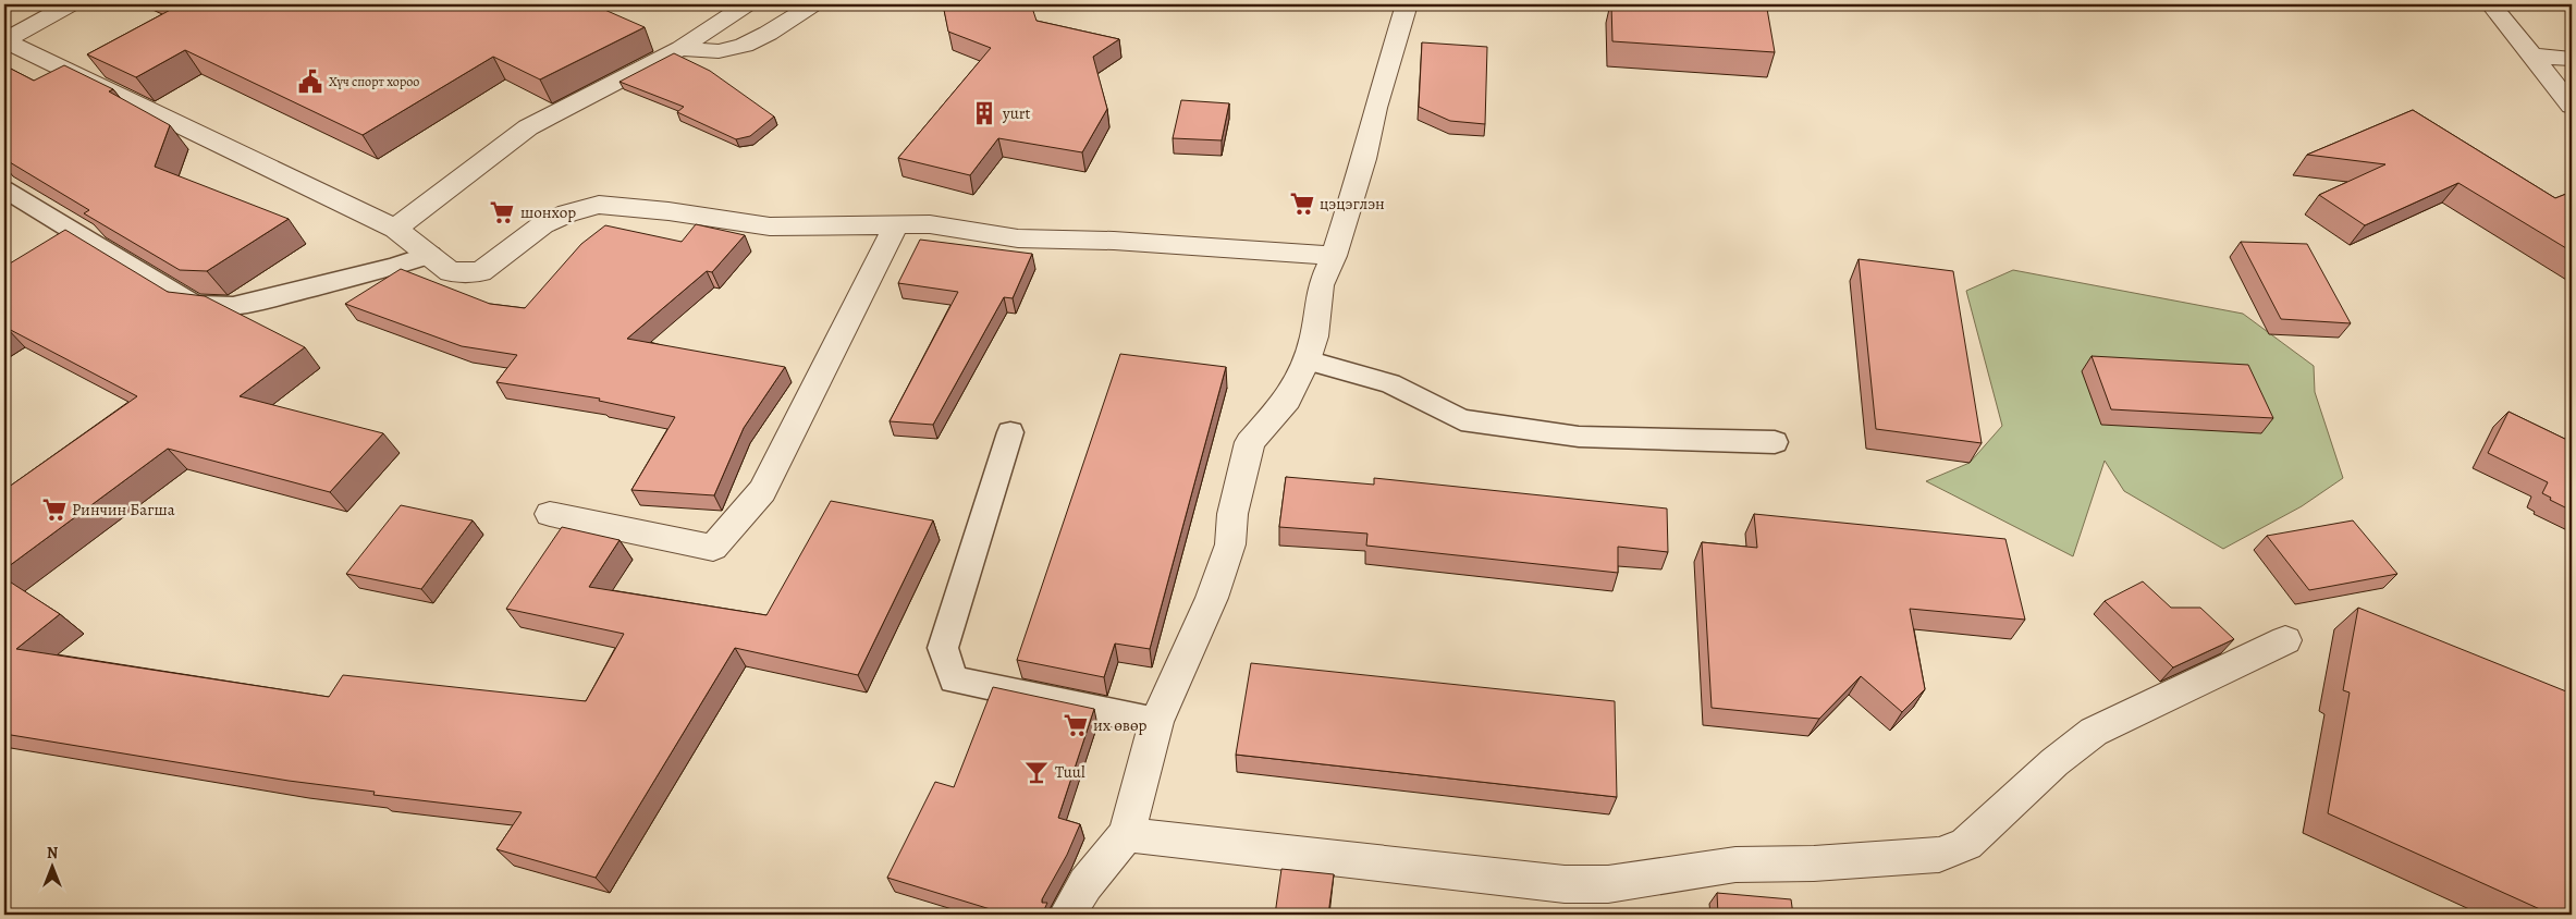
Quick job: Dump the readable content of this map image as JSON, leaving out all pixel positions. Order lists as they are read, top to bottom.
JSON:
{
  "places": {
    "public building": ["Хүч спорт хороо"],
    "building": ["yurt"],
    "supermarket": [
      "цэцэглэн",
      "шонхор",
      "Ринчин Багша",
      "их өвөр"
    ],
    "bar": ["Tuul"]
  },
  "north": "top"
}
